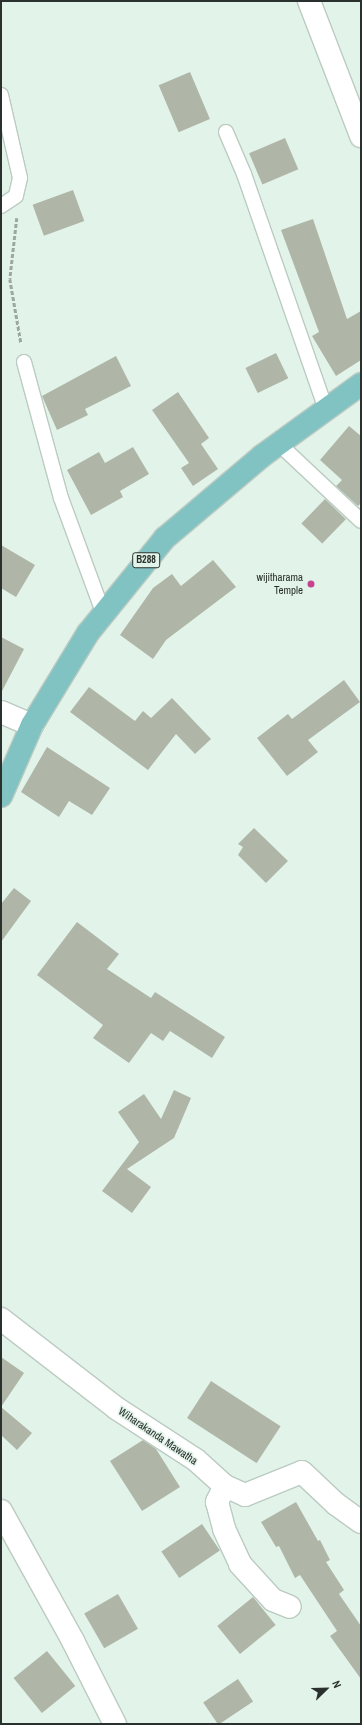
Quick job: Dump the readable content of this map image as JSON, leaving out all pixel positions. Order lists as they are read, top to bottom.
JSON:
{
  "streets": {
    "main road": ["B288"],
    "street": ["Wiharakanda Mawatha"]
  },
  "places": ["wijitharama Temple"],
  "north": "top right"
}
